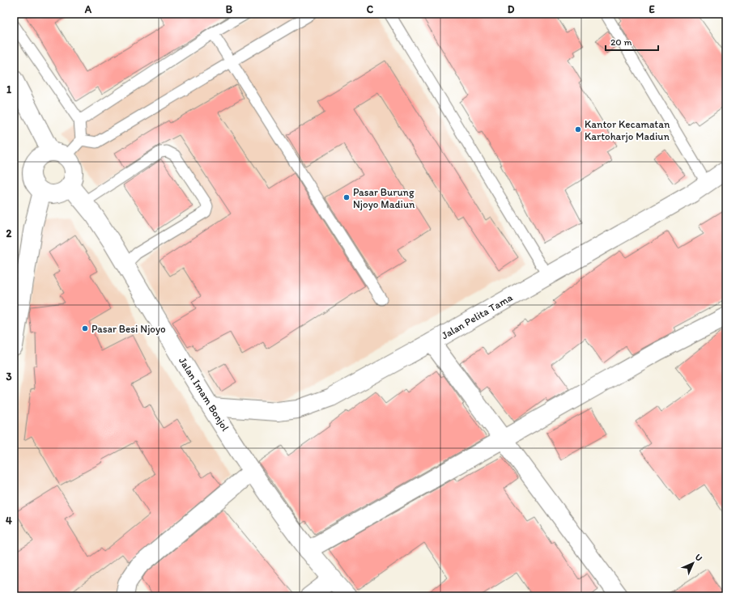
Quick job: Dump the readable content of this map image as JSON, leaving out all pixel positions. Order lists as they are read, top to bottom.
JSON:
{
  "streets": {
    "street": ["Jalan Pelita Tama", "Jalan Imam Bonjol"]
  },
  "crossings": [
    ["Jalan Pelita Tama", "Jalan Imam Bonjol"]
  ],
  "places": ["Kantor Kecamatan Kartoharjo Madiun", "Pasar Burung Njoyo Madiun", "Pasar Besi Njoyo"],
  "scale_bar": "20 m",
  "north": "top right",
  "grid": {
    "columns": [
      "A",
      "B",
      "C",
      "D",
      "E"
    ],
    "rows": [
      "1",
      "2",
      "3",
      "4"
    ]
  }
}
